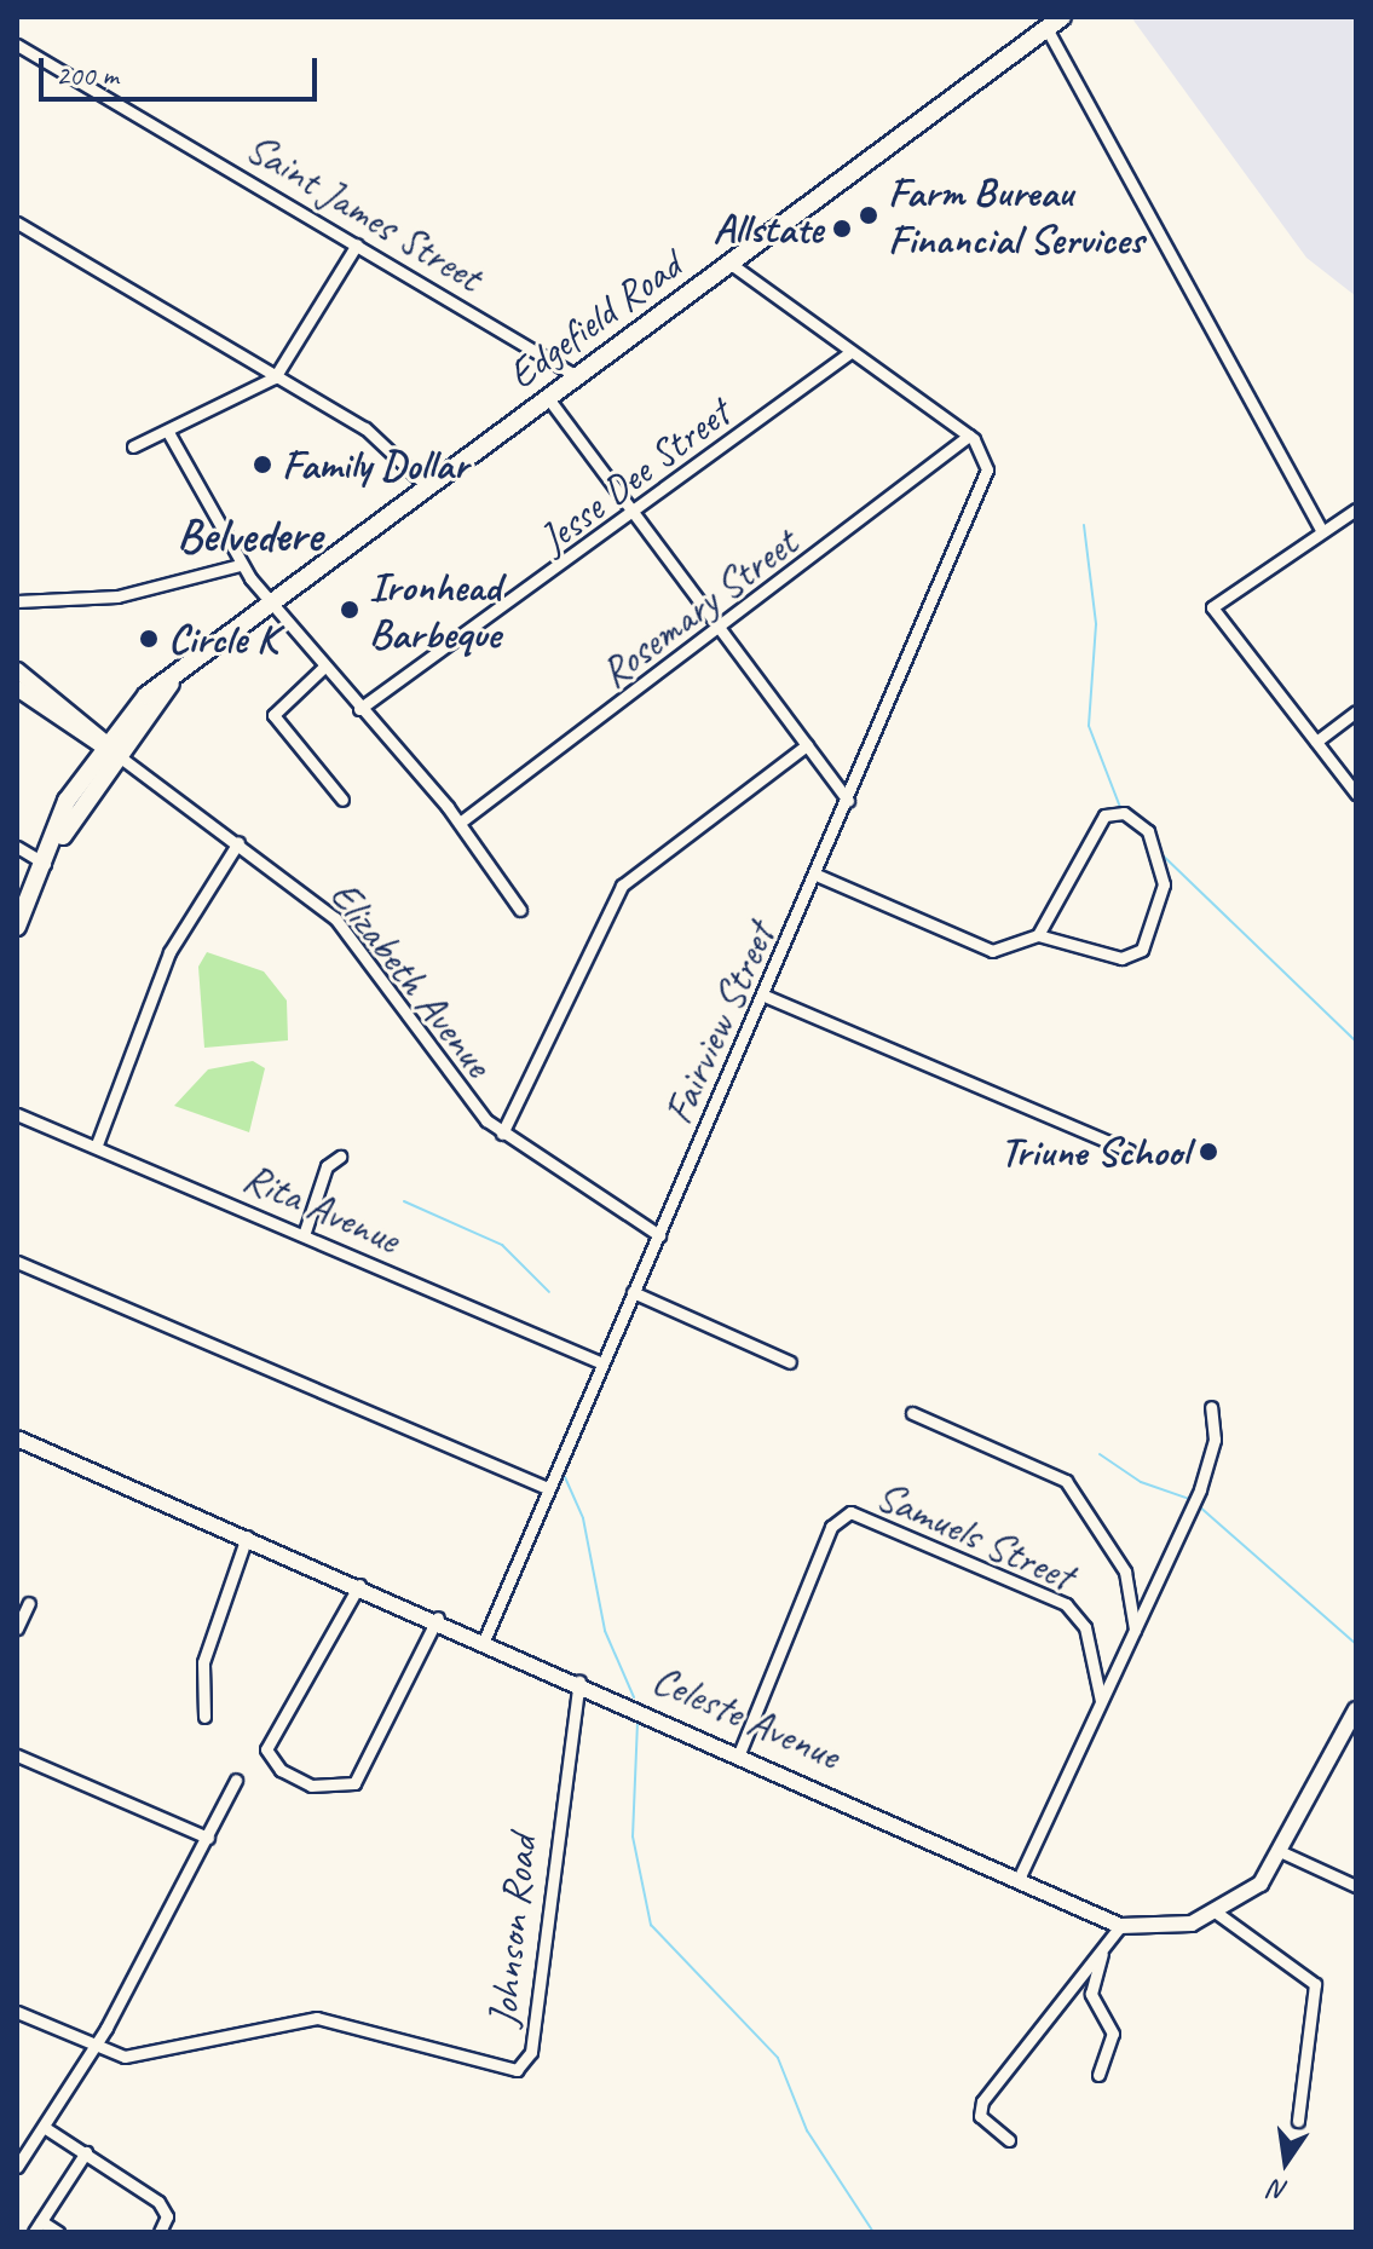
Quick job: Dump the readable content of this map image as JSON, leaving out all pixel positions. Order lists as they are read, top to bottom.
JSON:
{
  "streets": {
    "main road": ["Edgefield Road"],
    "street": [
      "Saint James Street",
      "Jesse Dee Street",
      "Rosemary Street",
      "Elizabeth Avenue",
      "Fairview Street",
      "Rita Avenue",
      "Samuels Street",
      "Celeste Avenue",
      "Johnson Road"
    ]
  },
  "crossings": [
    ["Saint James Street", "Edgefield Road"],
    ["Edgefield Road", "Elizabeth Avenue"],
    ["Rosemary Street", "Fairview Street"],
    ["Elizabeth Avenue", "Fairview Street"],
    ["Fairview Street", "Rita Avenue"],
    ["Fairview Street", "Celeste Avenue"],
    ["Samuels Street", "Celeste Avenue"],
    ["Celeste Avenue", "Johnson Road"]
  ],
  "districts": ["Belvedere"],
  "places": [
    "Farm Bureau Financial Services",
    "Allstate",
    "Family Dollar",
    "Ironhead Barbeque",
    "Circle K",
    "Triune School"
  ],
  "scale_bar": "200 m",
  "north": "bottom"
}
